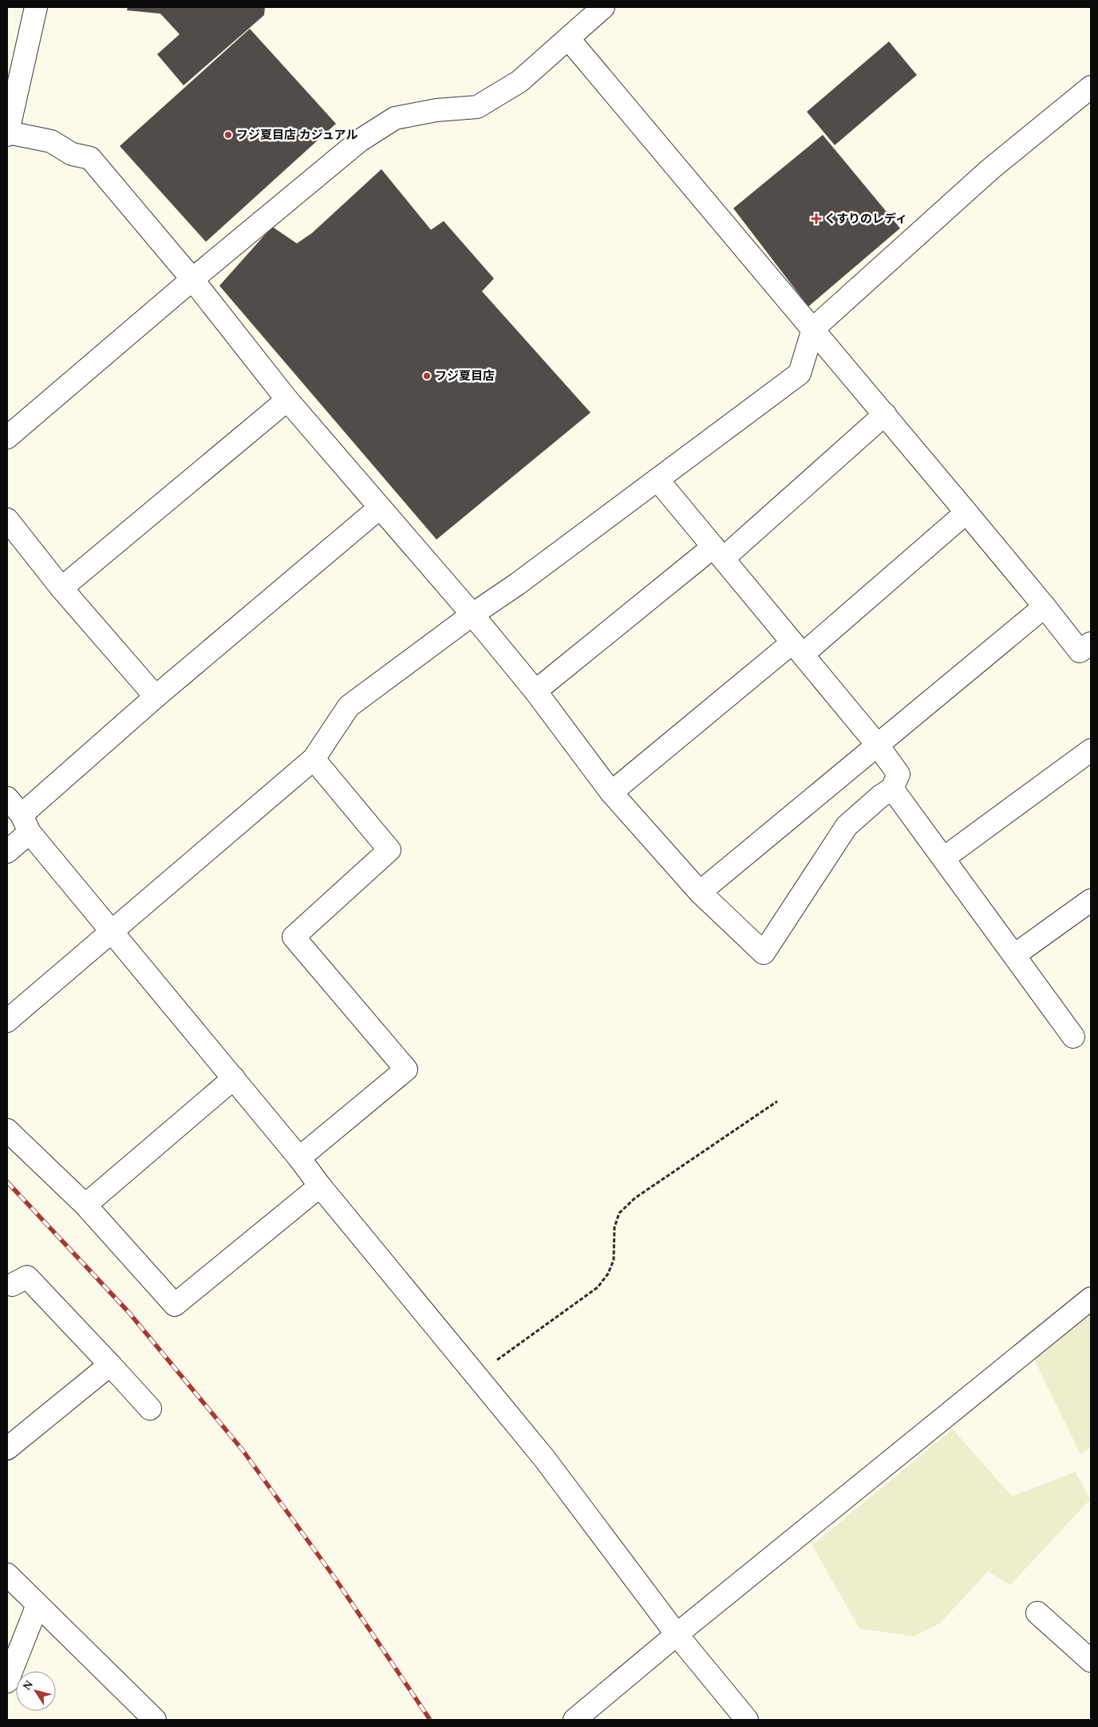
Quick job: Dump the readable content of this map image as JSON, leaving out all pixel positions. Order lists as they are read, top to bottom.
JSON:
{
  "places": {
    "other": ["フジ夏目店 カジュアル", "フジ夏目店"],
    "health": ["くすりのレディ"]
  },
  "north": "top left"
}
